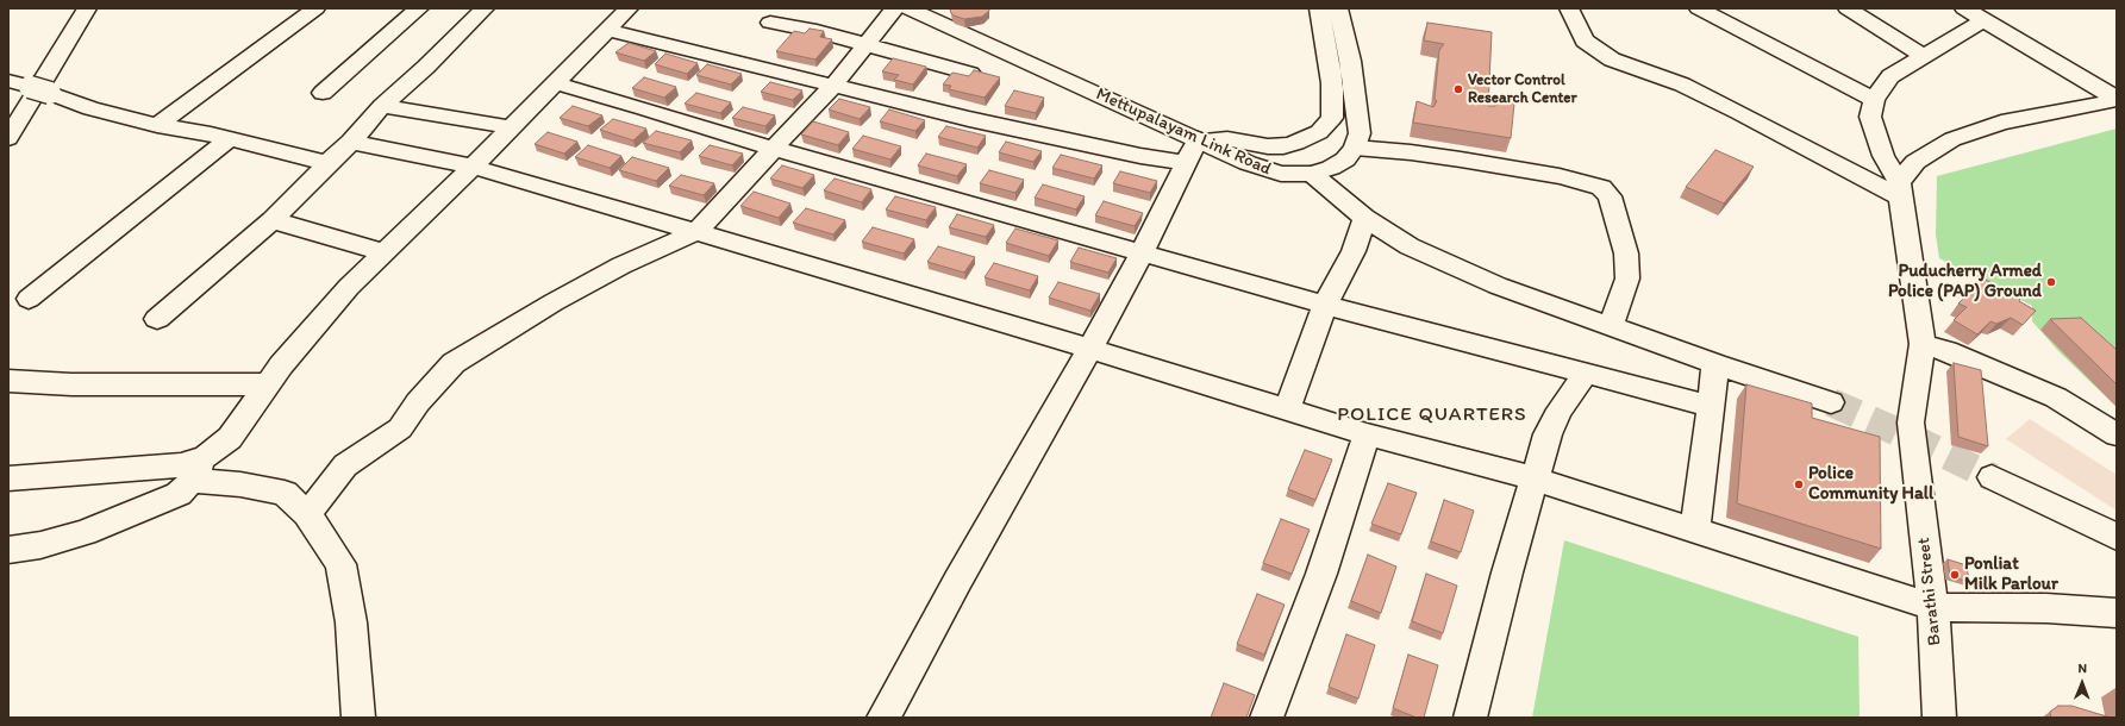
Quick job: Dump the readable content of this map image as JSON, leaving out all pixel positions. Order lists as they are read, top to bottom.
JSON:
{
  "streets": {
    "street": ["Mettupalayam Link Road", "Barathi Street"]
  },
  "districts": ["POLICE QUARTERS"],
  "places": [
    "Vector Control Research Center",
    "Puducherry Armed Police (PAP) Ground",
    "Police Community Hall",
    "Ponliat Milk Parlour"
  ],
  "north": "top"
}
